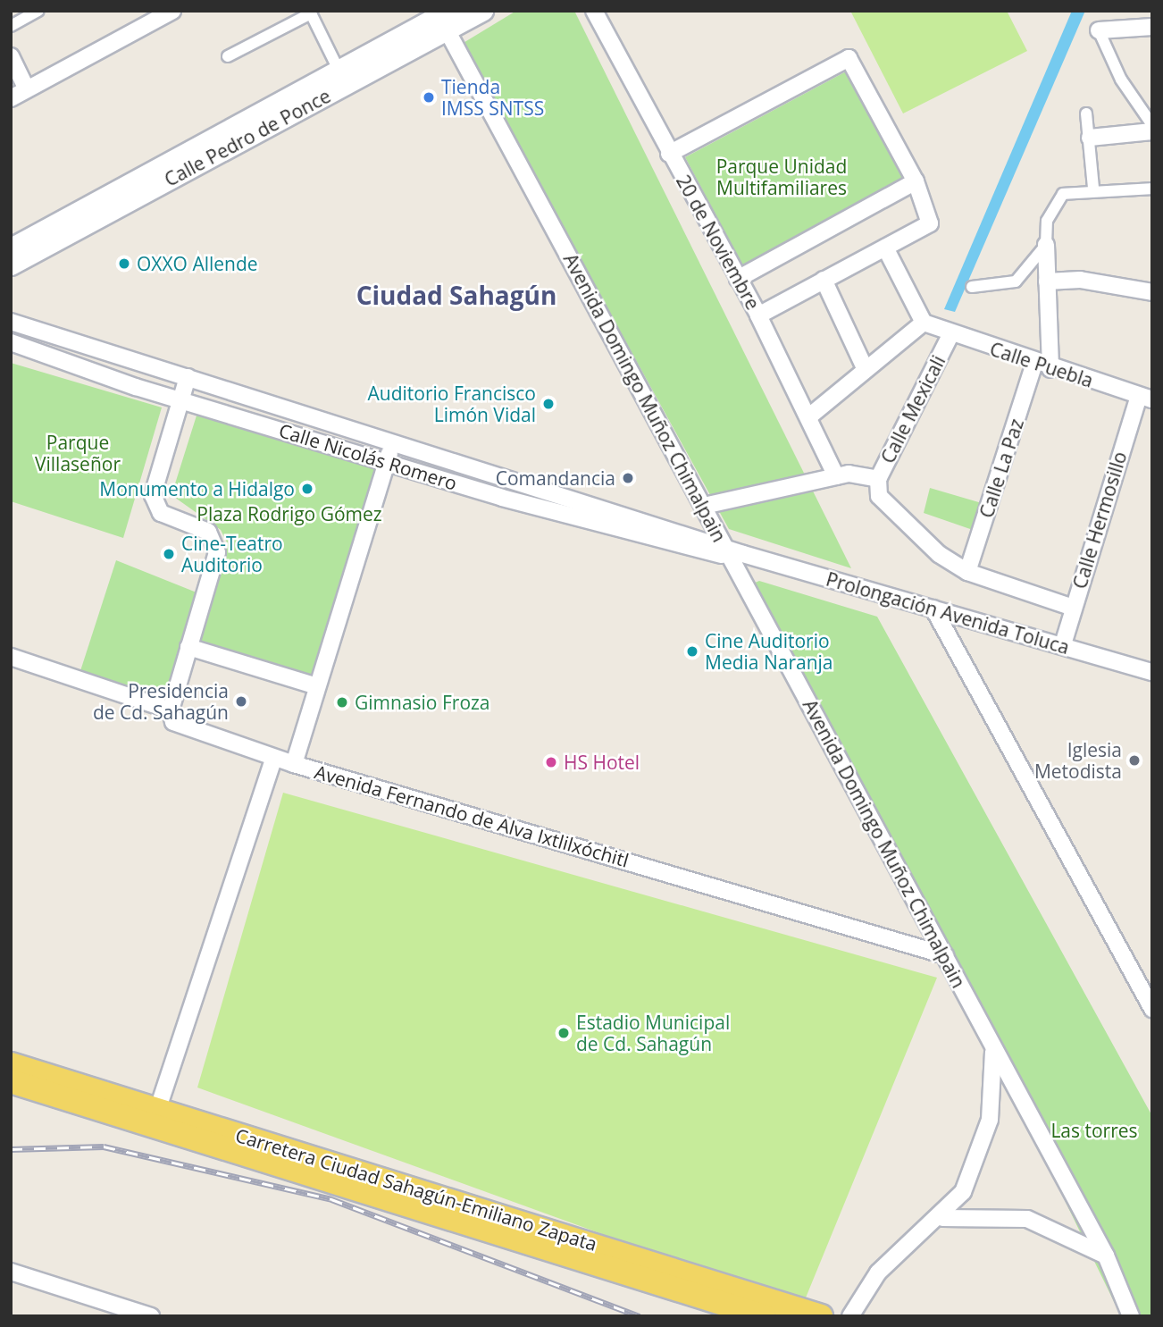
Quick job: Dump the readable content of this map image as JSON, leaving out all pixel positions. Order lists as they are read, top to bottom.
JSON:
{
  "streets": {
    "main road": ["Carretera Ciudad Sahagún-Emiliano Zapata"],
    "street": [
      "Calle Pedro de Ponce",
      "20 de Noviembre",
      "Calle Puebla",
      "Avenida Domingo Muñoz Chimalpain",
      "Calle Mexicali",
      "Calle Nicolás Romero",
      "Calle La Paz",
      "Calle Hermosillo",
      "Prolongación Avenida Toluca",
      "Avenida Fernando de Alva Ixtlilxóchitl"
    ]
  },
  "crossings": [
    ["Calle Pedro de Ponce", "Avenida Domingo Muñoz Chimalpain"],
    ["Calle Puebla", "Calle Mexicali"],
    ["Calle Puebla", "Calle La Paz"],
    ["Calle Puebla", "Calle Hermosillo"],
    ["Avenida Domingo Muñoz Chimalpain", "Calle Nicolás Romero"],
    ["Avenida Domingo Muñoz Chimalpain", "Prolongación Avenida Toluca"],
    ["Avenida Domingo Muñoz Chimalpain", "Avenida Fernando de Alva Ixtlilxóchitl"],
    ["Calle Nicolás Romero", "Prolongación Avenida Toluca"],
    ["Calle Hermosillo", "Prolongación Avenida Toluca"]
  ],
  "districts": ["Ciudad Sahagún"],
  "parks": [
    "Parque Unidad Multifamiliares",
    "Parque Villaseñor",
    "Plaza Rodrigo Gómez",
    "Las torres"
  ],
  "places": [
    "Tienda IMSS SNTSS",
    "OXXO Allende",
    "Auditorio Francisco Limón Vidal",
    "Comandancia",
    "Monumento a Hidalgo",
    "Cine-Teatro Auditorio",
    "Cine Auditorio Media Naranja",
    "Presidencia de Cd. Sahagún",
    "Gimnasio Froza",
    "Iglesia Metodista",
    "HS Hotel",
    "Estadio Municipal de Cd. Sahagún"
  ]
}
